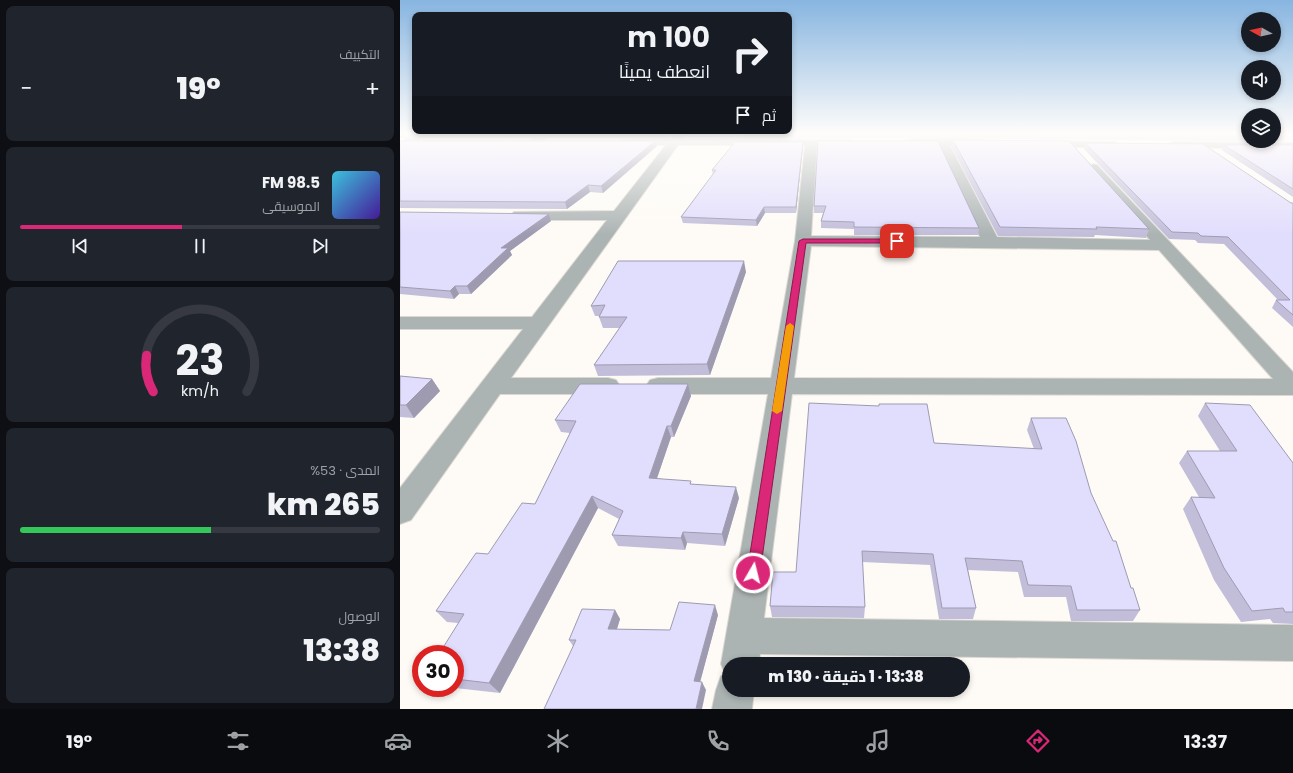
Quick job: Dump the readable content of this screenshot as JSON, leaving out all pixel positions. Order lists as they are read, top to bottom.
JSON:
{
  "north": "left",
  "page": {
    "tile": [
      "التكييف",
      ["المدى · 53%", "265 km"],
      ["الوصول", "13:38"]
    ],
    "turn": ["100 m", "انعطف يمينًا"],
    "heat": ["−", "19°", "+"],
    "then": "ثم",
    "song": ["98.5 FM", "الموسيقى"],
    "limit": "30",
    "trip": "13:38 · 1 دقيقة · 130 m",
    "tabs": ["13:37", "19°"],
    "gauge": ["23", "km/h"]
  }
}
